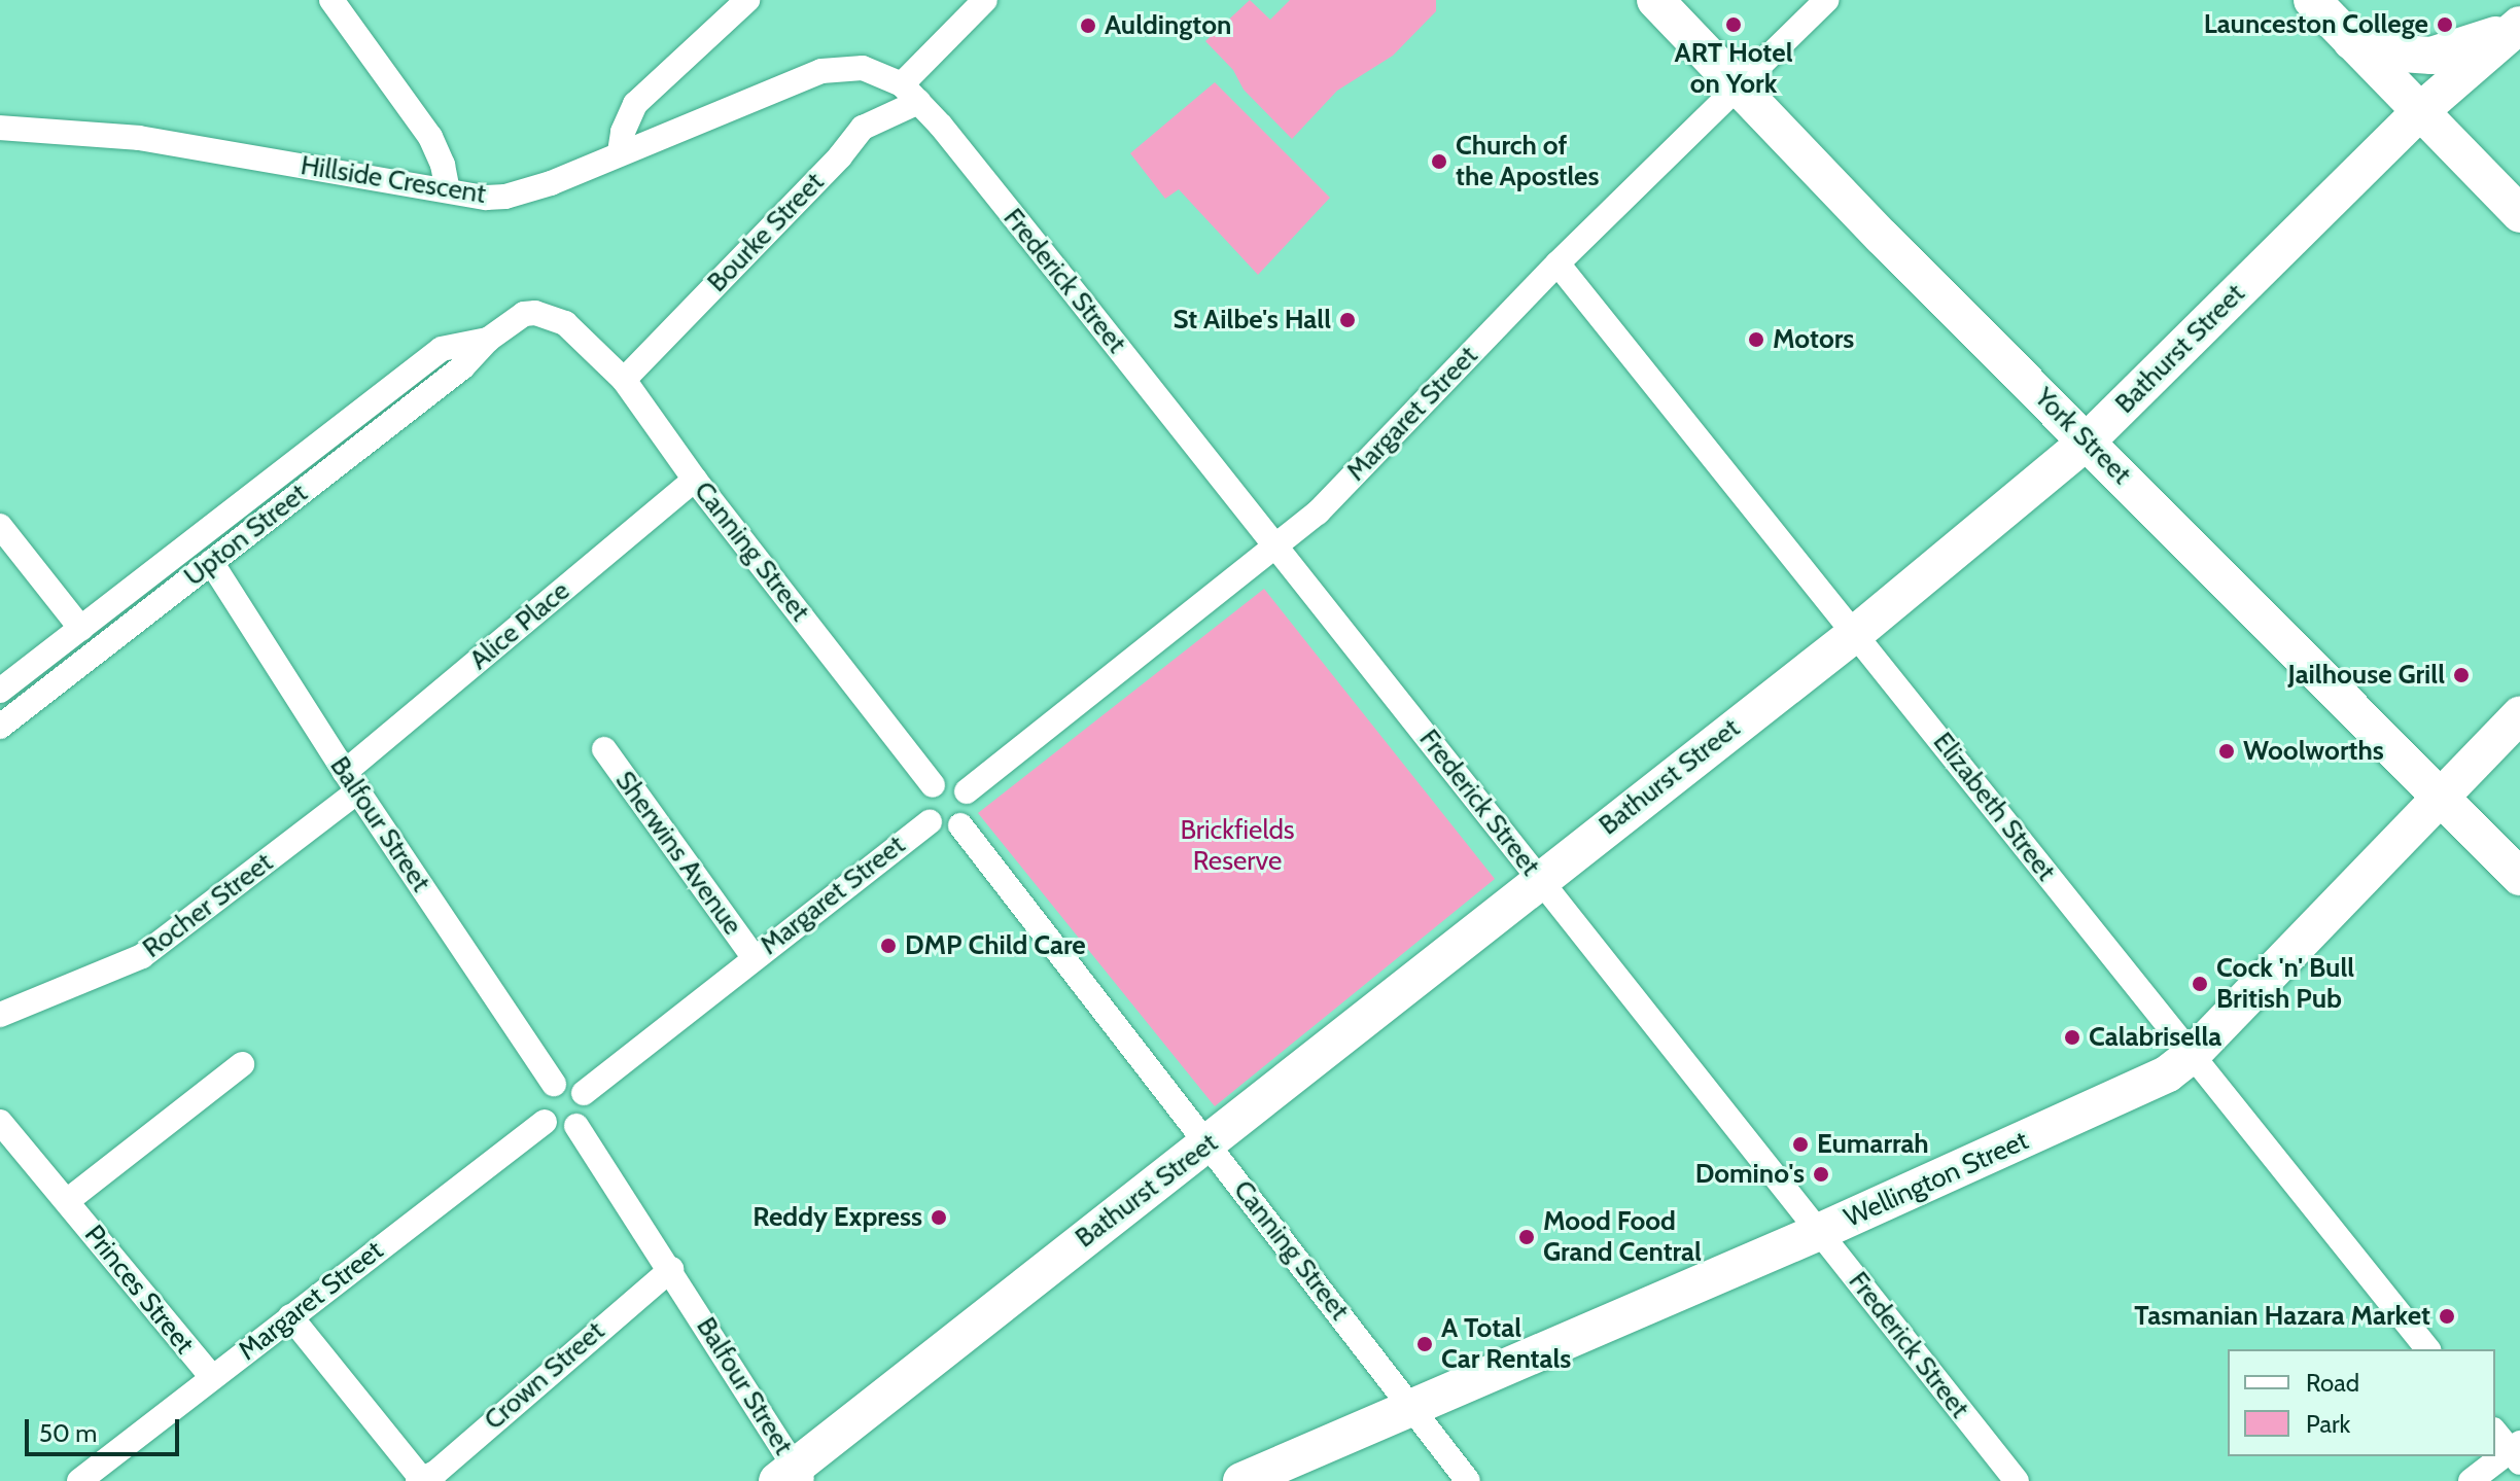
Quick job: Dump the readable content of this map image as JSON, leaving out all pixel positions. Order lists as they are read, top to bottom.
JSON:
{
  "streets": {
    "highway": ["Bathurst Street", "York Street", "Wellington Street"],
    "street": [
      "Hillside Crescent",
      "Bourke Street",
      "Frederick Street",
      "Margaret Street",
      "Upton Street",
      "Canning Street",
      "Alice Place",
      "Elizabeth Street",
      "Balfour Street",
      "Sherwins Avenue",
      "Rocher Street",
      "Princes Street",
      "Crown Street"
    ]
  },
  "crossings": [
    ["Hillside Crescent", "Bourke Street"],
    ["Hillside Crescent", "Frederick Street"],
    ["Bourke Street", "Canning Street"],
    ["Frederick Street", "Bathurst Street"],
    ["Frederick Street", "Margaret Street"],
    ["Frederick Street", "Wellington Street"],
    ["Bathurst Street", "York Street"],
    ["Bathurst Street", "Canning Street"],
    ["Bathurst Street", "Elizabeth Street"],
    ["Bathurst Street", "Balfour Street"],
    ["Margaret Street", "York Street"],
    ["Margaret Street", "Canning Street"],
    ["Margaret Street", "Elizabeth Street"],
    ["Margaret Street", "Balfour Street"],
    ["Margaret Street", "Sherwins Avenue"],
    ["Margaret Street", "Princes Street"],
    ["York Street", "Wellington Street"],
    ["Upton Street", "Canning Street"],
    ["Upton Street", "Balfour Street"],
    ["Canning Street", "Alice Place"],
    ["Canning Street", "Wellington Street"],
    ["Alice Place", "Balfour Street"],
    ["Alice Place", "Rocher Street"],
    ["Elizabeth Street", "Wellington Street"],
    ["Balfour Street", "Rocher Street"],
    ["Balfour Street", "Crown Street"]
  ],
  "parks": ["Brickfields Reserve"],
  "places": [
    "ART Hotel on York",
    "Launceston College",
    "Auldington",
    "Church of the Apostles",
    "St Ailbe's Hall",
    "Motors",
    "Jailhouse Grill",
    "Woolworths",
    "DMP Child Care",
    "Cock 'n' Bull British Pub",
    "Calabrisella",
    "Eumarrah",
    "Domino's",
    "Reddy Express",
    "Mood Food Grand Central",
    "Tasmanian Hazara Market",
    "A Total Car Rentals"
  ],
  "legend": ["Road", "Park"],
  "scale_bar": "50 m"
}
